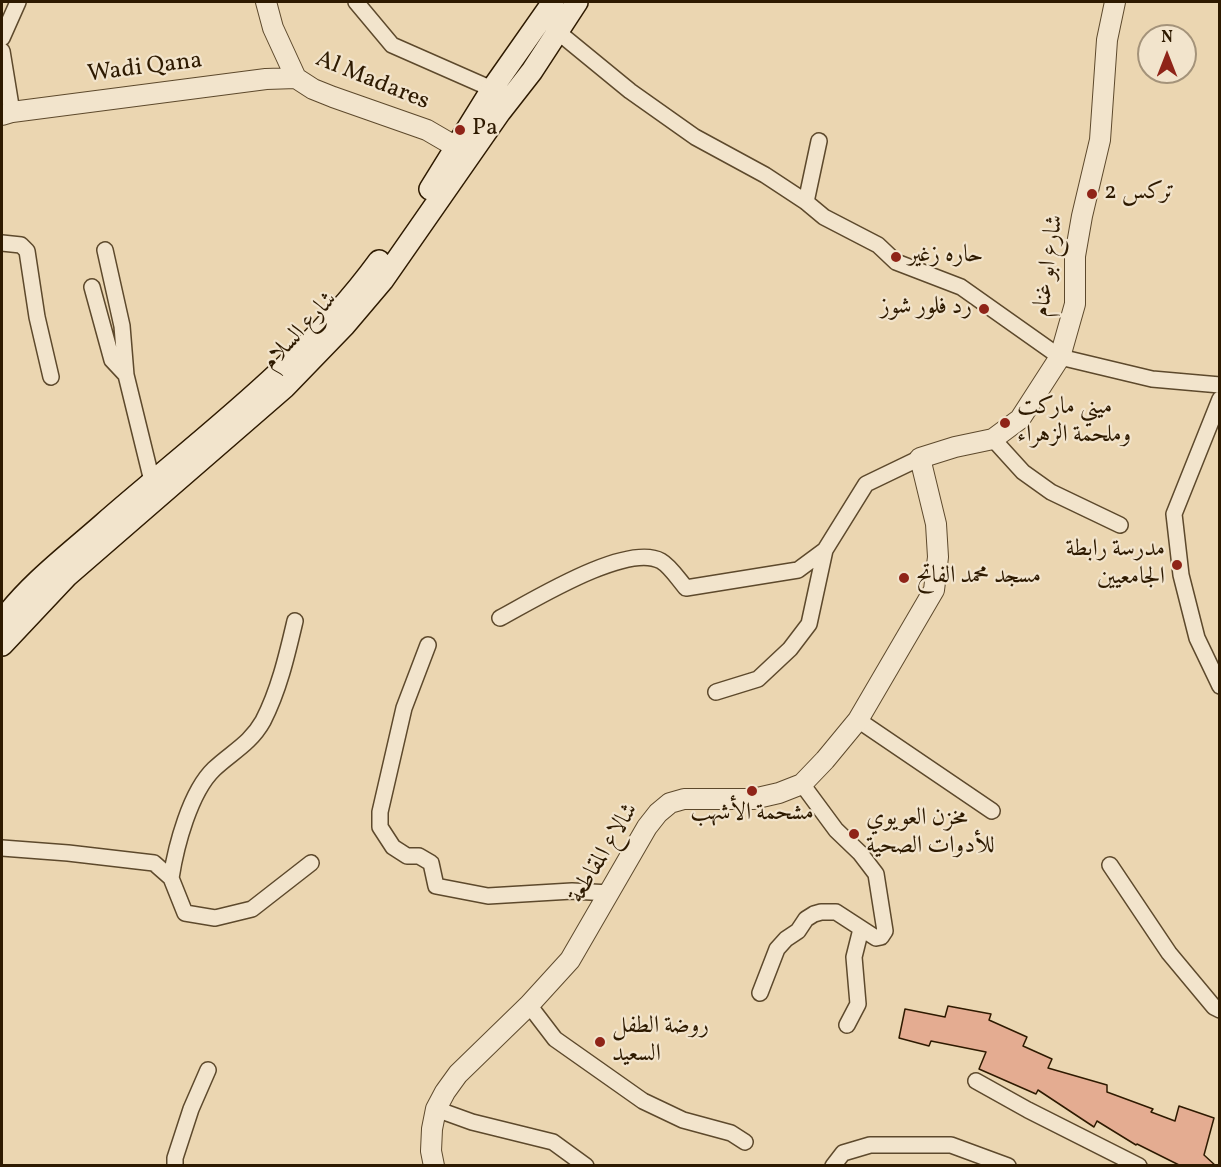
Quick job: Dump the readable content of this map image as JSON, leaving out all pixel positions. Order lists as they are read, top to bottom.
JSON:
{
  "streets": {
    "main road": ["شارع السلام"],
    "street": [
      "Wadi Qana",
      "Al Madares",
      "شارع ابو غنام",
      "شالاع المقاطعة"
    ]
  },
  "crossings": [
    ["Wadi Qana", "Al Madares"],
    ["Al Madares", "شارع السلام"],
    ["شارع ابو غنام", "شالاع المقاطعة"]
  ],
  "places": [
    "Pa",
    "تركس 2",
    "حاره زغير",
    "رد فلور شوز",
    "ميني ماركت وملحمة الزهراء",
    "مدرسة رابطة الجامعيين",
    "مسجد محمد الفاتح",
    "مشحمة الأشهب",
    "مخزن العويوي للأدوات الصحية",
    "روضة الطفل السعيد"
  ],
  "north": "top"
}
